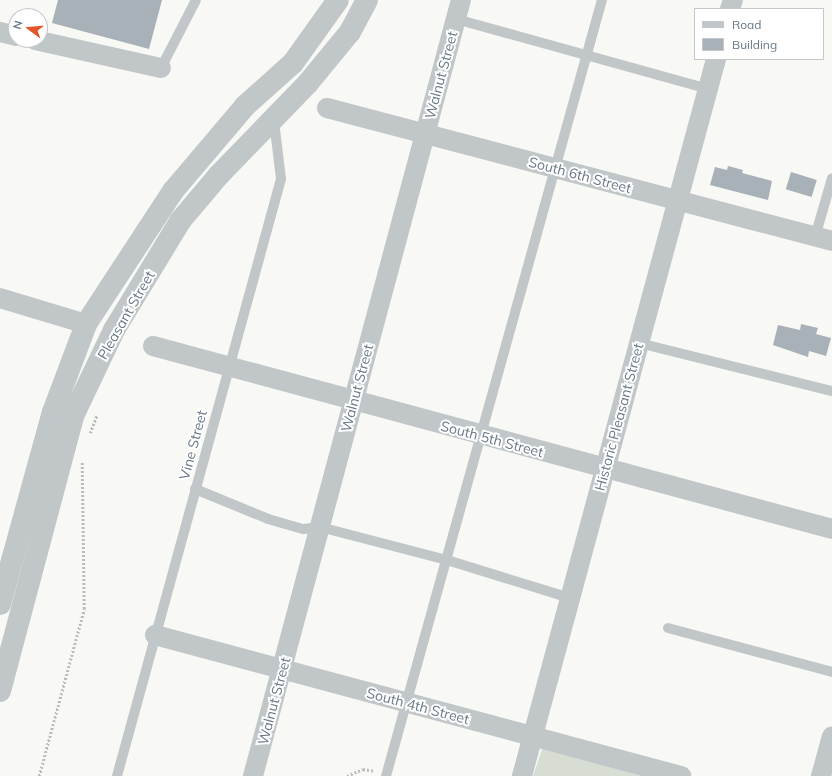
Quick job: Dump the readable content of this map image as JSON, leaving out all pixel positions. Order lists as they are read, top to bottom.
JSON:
{
  "streets": {
    "street": [
      "Walnut Street",
      "South 6th Street",
      "Pleasant Street",
      "Historic Pleasant Street",
      "South 5th Street",
      "South 4th Street"
    ],
    "lane": ["Vine Street"]
  },
  "crossings": [
    ["Walnut Street", "South 6th Street"],
    ["Walnut Street", "South 5th Street"],
    ["Walnut Street", "South 4th Street"],
    ["South 6th Street", "Historic Pleasant Street"],
    ["Pleasant Street", "Vine Street"],
    ["Historic Pleasant Street", "South 5th Street"],
    ["Historic Pleasant Street", "South 4th Street"],
    ["South 5th Street", "Vine Street"],
    ["Vine Street", "South 4th Street"]
  ],
  "legend": ["Road", "Building"],
  "north": "left"
}
